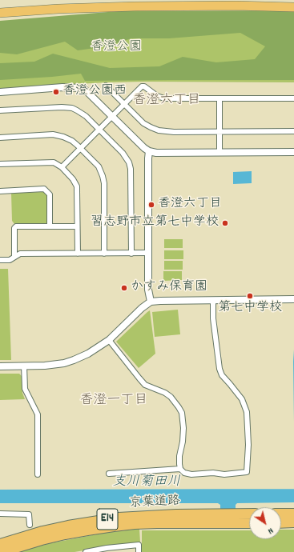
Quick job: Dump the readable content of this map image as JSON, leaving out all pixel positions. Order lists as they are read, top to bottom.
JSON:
{
  "streets": {
    "highway": ["京葉道路", "E14"]
  },
  "districts": ["香澄六丁目", "香澄一丁目"],
  "water": ["支川菊田川"],
  "parks": ["香澄公園"],
  "places": [
    "香澄公園西",
    "香澄六丁目",
    "習志野市立第七中学校",
    "かすみ保育園",
    "第七中学校"
  ],
  "north": "bottom right"
}
